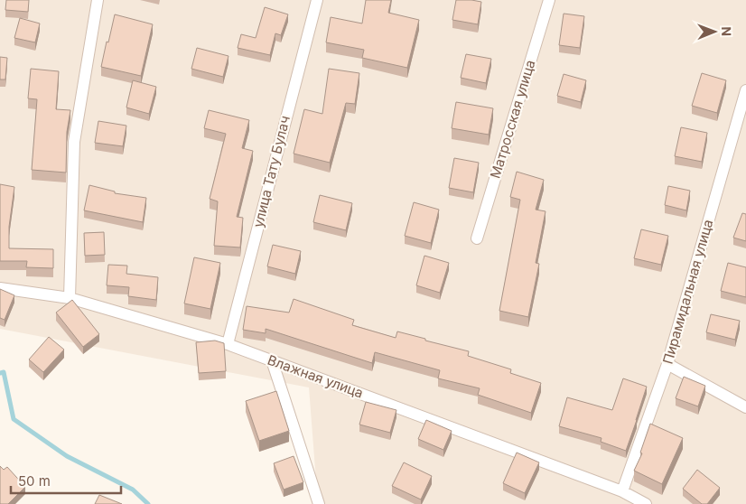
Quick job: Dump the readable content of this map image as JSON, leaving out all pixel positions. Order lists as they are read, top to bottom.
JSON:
{
  "streets": {
    "street": [
      "Матросская улица",
      "улица Тату Булач",
      "Пирамидальная улица",
      "Влажная улица"
    ]
  },
  "crossings": [
    ["улица Тату Булач", "Влажная улица"],
    ["Пирамидальная улица", "Влажная улица"]
  ],
  "scale_bar": "50 m",
  "north": "right"
}
